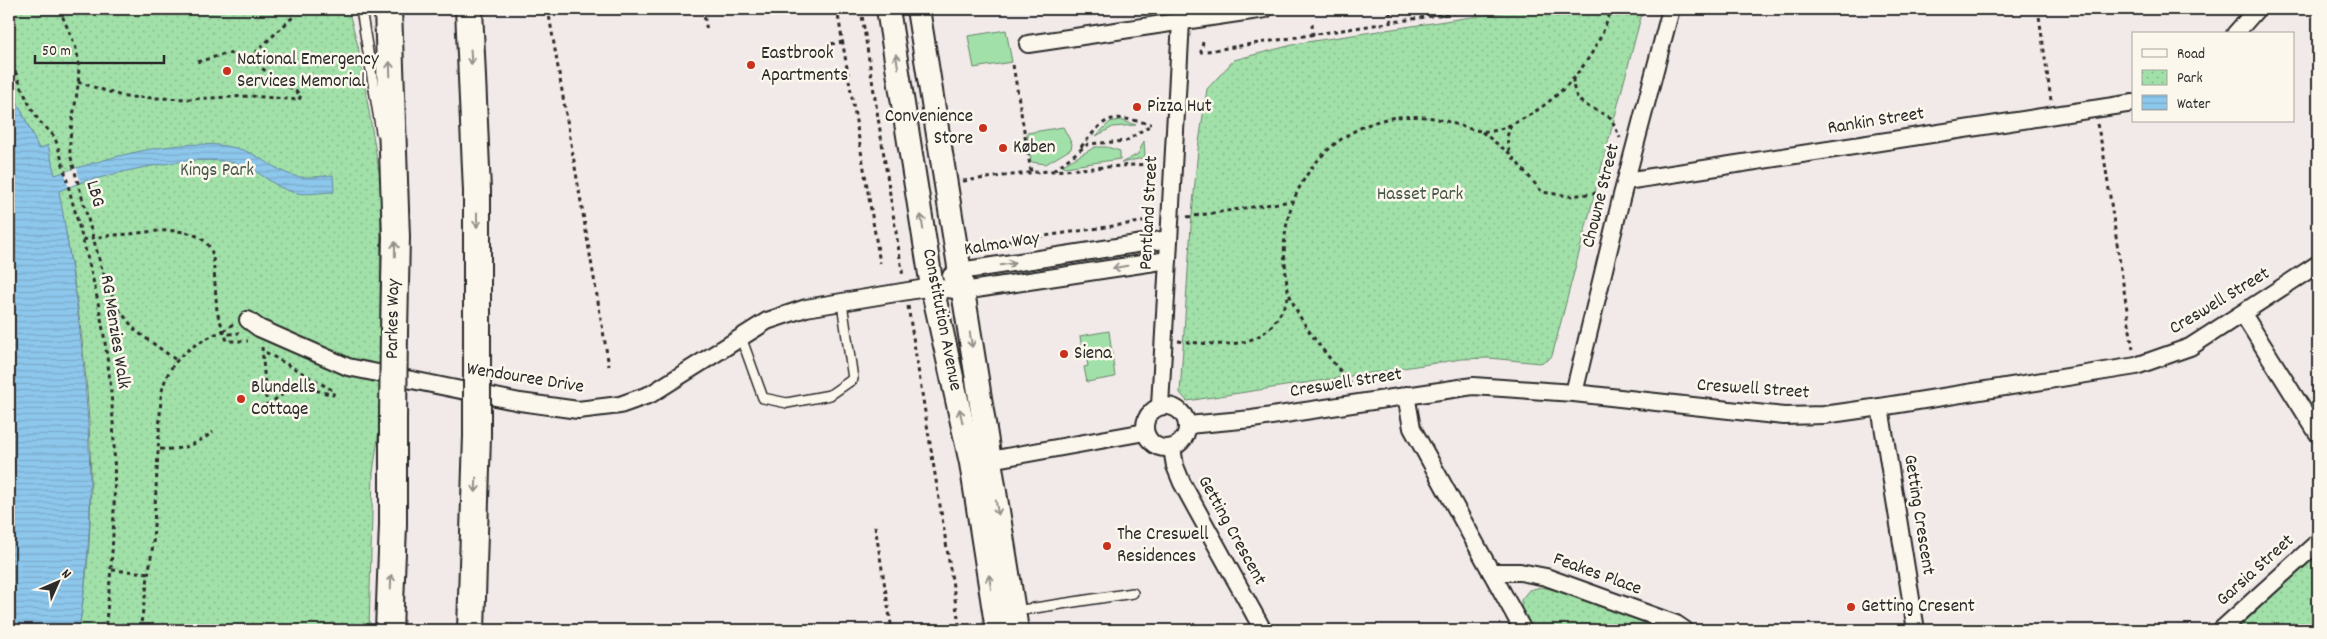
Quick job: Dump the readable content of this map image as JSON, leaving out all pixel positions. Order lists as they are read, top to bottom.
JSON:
{
  "streets": {
    "main road": ["Parkes Way"],
    "street": [
      "Rankin Street",
      "Chowne Street",
      "Pentland Street",
      "Kalma Way",
      "Creswell Street",
      "Constitution Avenue",
      "Wendouree Drive",
      "Getting Crescent",
      "Garsia Street",
      "Feakes Place"
    ],
    "path": ["LBG", "RG Menzies Walk"]
  },
  "crossings": [
    ["Rankin Street", "Chowne Street"],
    ["Chowne Street", "Creswell Street"],
    ["Pentland Street", "Kalma Way"],
    ["Pentland Street", "Creswell Street"],
    ["Pentland Street", "Getting Crescent"],
    ["Kalma Way", "Constitution Avenue"],
    ["Kalma Way", "Wendouree Drive"],
    ["Creswell Street", "Getting Crescent"],
    ["Constitution Avenue", "Wendouree Drive"]
  ],
  "parks": ["Kings Park", "Hasset Park"],
  "places": [
    "Eastbrook Apartments",
    "National Emergency Services Memorial",
    "Pizza Hut",
    "Convenience Store",
    "Køben",
    "Siena",
    "Blundells Cottage",
    "The Creswell Residences",
    "Getting Cresent"
  ],
  "legend": ["Road", "Park", "Water"],
  "scale_bar": "50 m",
  "north": "top right"
}
